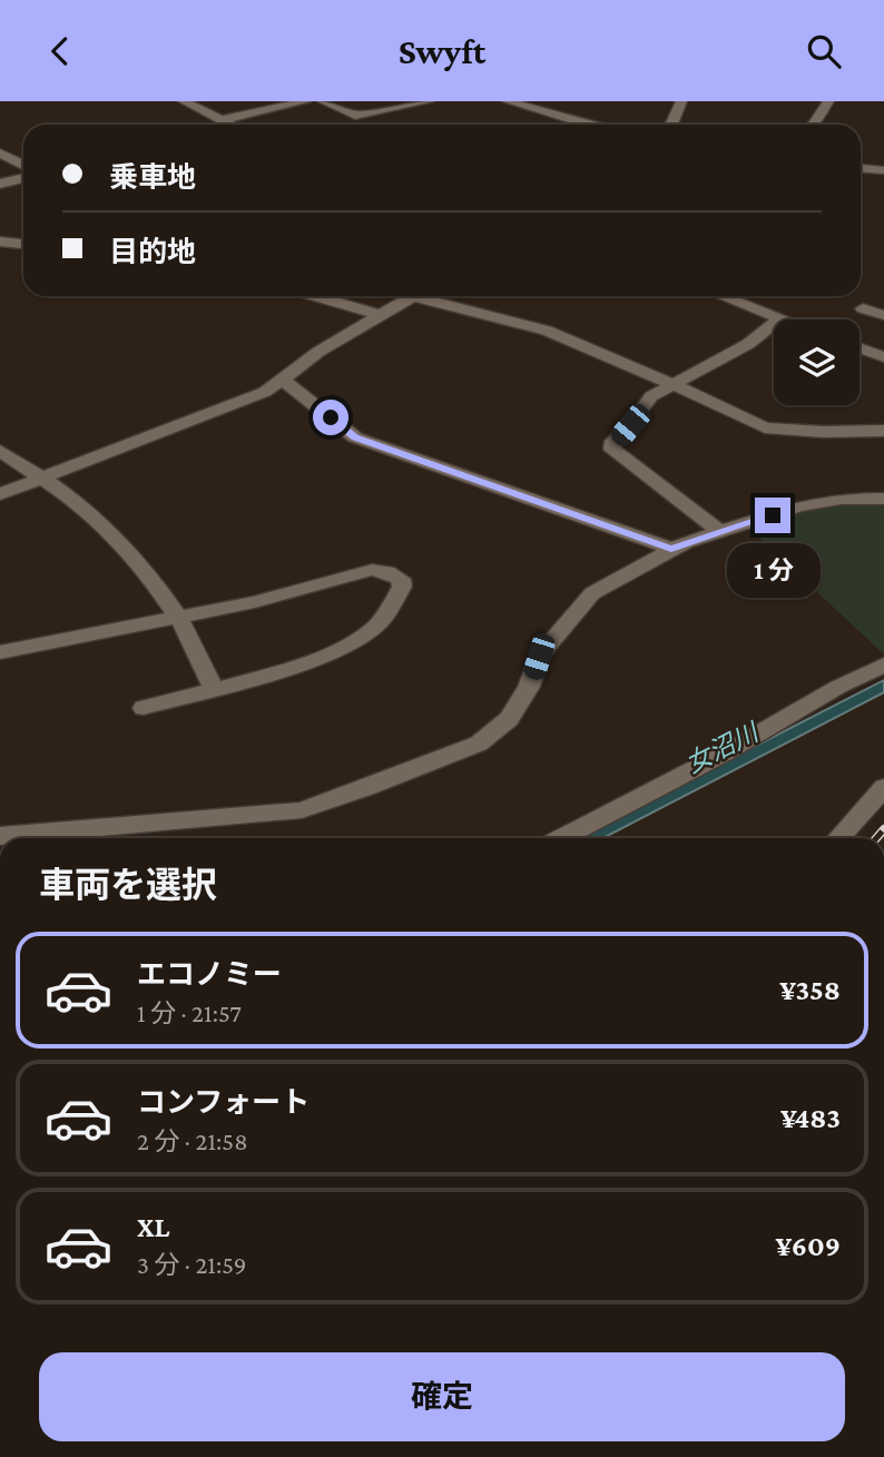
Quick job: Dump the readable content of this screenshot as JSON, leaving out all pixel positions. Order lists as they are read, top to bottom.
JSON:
{
  "water": ["女沼川"],
  "page": {
    "header": "Swyft",
    "banner": ["乗車地", "目的地"],
    "bubble": "1 分",
    "heading": "車両を選択",
    "list": [
      {
        "name": "エコノミー",
        "note": "1 分 · 21:57",
        "value": "¥358"
      },
      {
        "name": "コンフォート",
        "note": "2 分 · 21:58",
        "value": "¥483"
      },
      {
        "name": "XL",
        "note": "3 分 · 21:59",
        "value": "¥609"
      }
    ],
    "buttons": "確定"
  }
}
